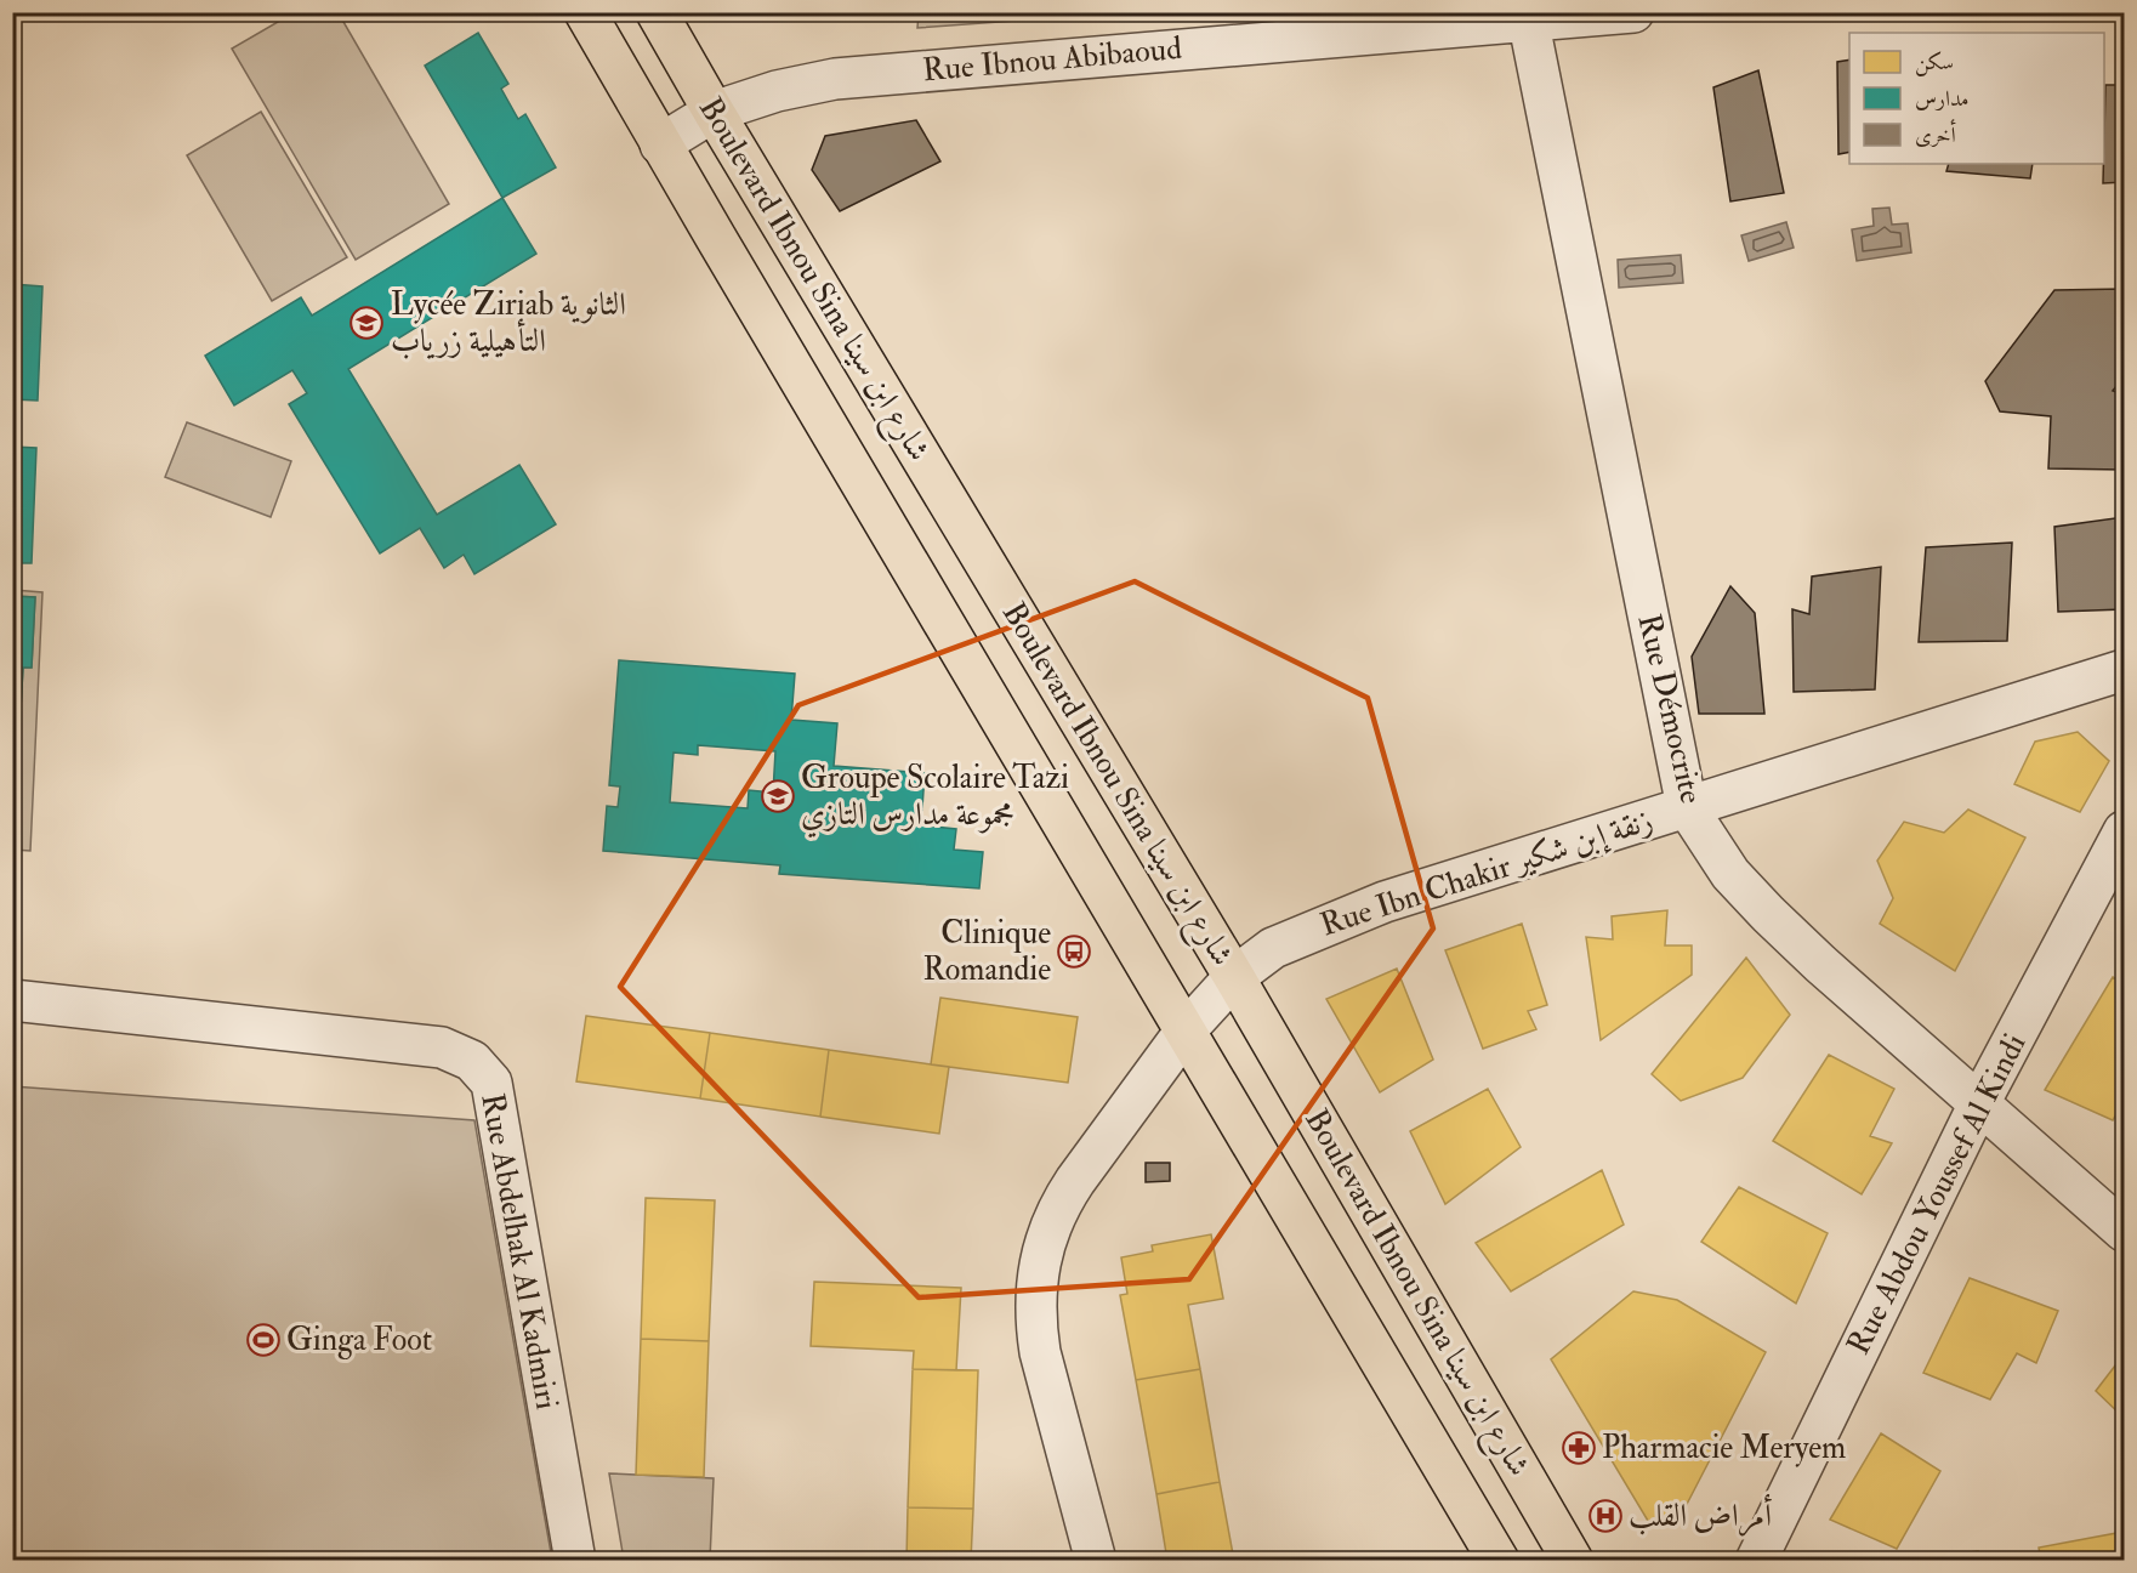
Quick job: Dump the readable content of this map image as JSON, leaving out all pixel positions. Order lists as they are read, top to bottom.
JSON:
{
  "streets": {
    "main road": ["Boulevard Ibnou Sina شارع ابن سينا"],
    "street": [
      "Rue Ibnou Abibaoud",
      "Rue Démocrite",
      "Rue Ibn Chakir زنقة إبن شكير",
      "Rue Abdou Youssef Al Kindi",
      "Rue Abdelhak Al Kadmiri"
    ]
  },
  "crossings": [
    ["Rue Ibnou Abibaoud", "Boulevard Ibnou Sina شارع ابن سينا"],
    ["Rue Ibnou Abibaoud", "Rue Démocrite"],
    ["Boulevard Ibnou Sina شارع ابن سينا", "Rue Ibn Chakir زنقة إبن شكير"],
    ["Rue Démocrite", "Rue Ibn Chakir زنقة إبن شكير"],
    ["Rue Démocrite", "Rue Abdou Youssef Al Kindi"]
  ],
  "places": {
    "school or university": ["Lycée Ziriab الثانوية التأهيلية زرياب", "Groupe Scolaire Tazi مجموعة مدارس التازي"],
    "bus stop": ["Clinique Romandie"],
    "sports": ["Ginga Foot"],
    "pharmacy": ["Pharmacie Meryem"],
    "hospital": ["أمراض القلب"]
  },
  "legend": ["سكن", "مدارس", "أخرى"]
}
